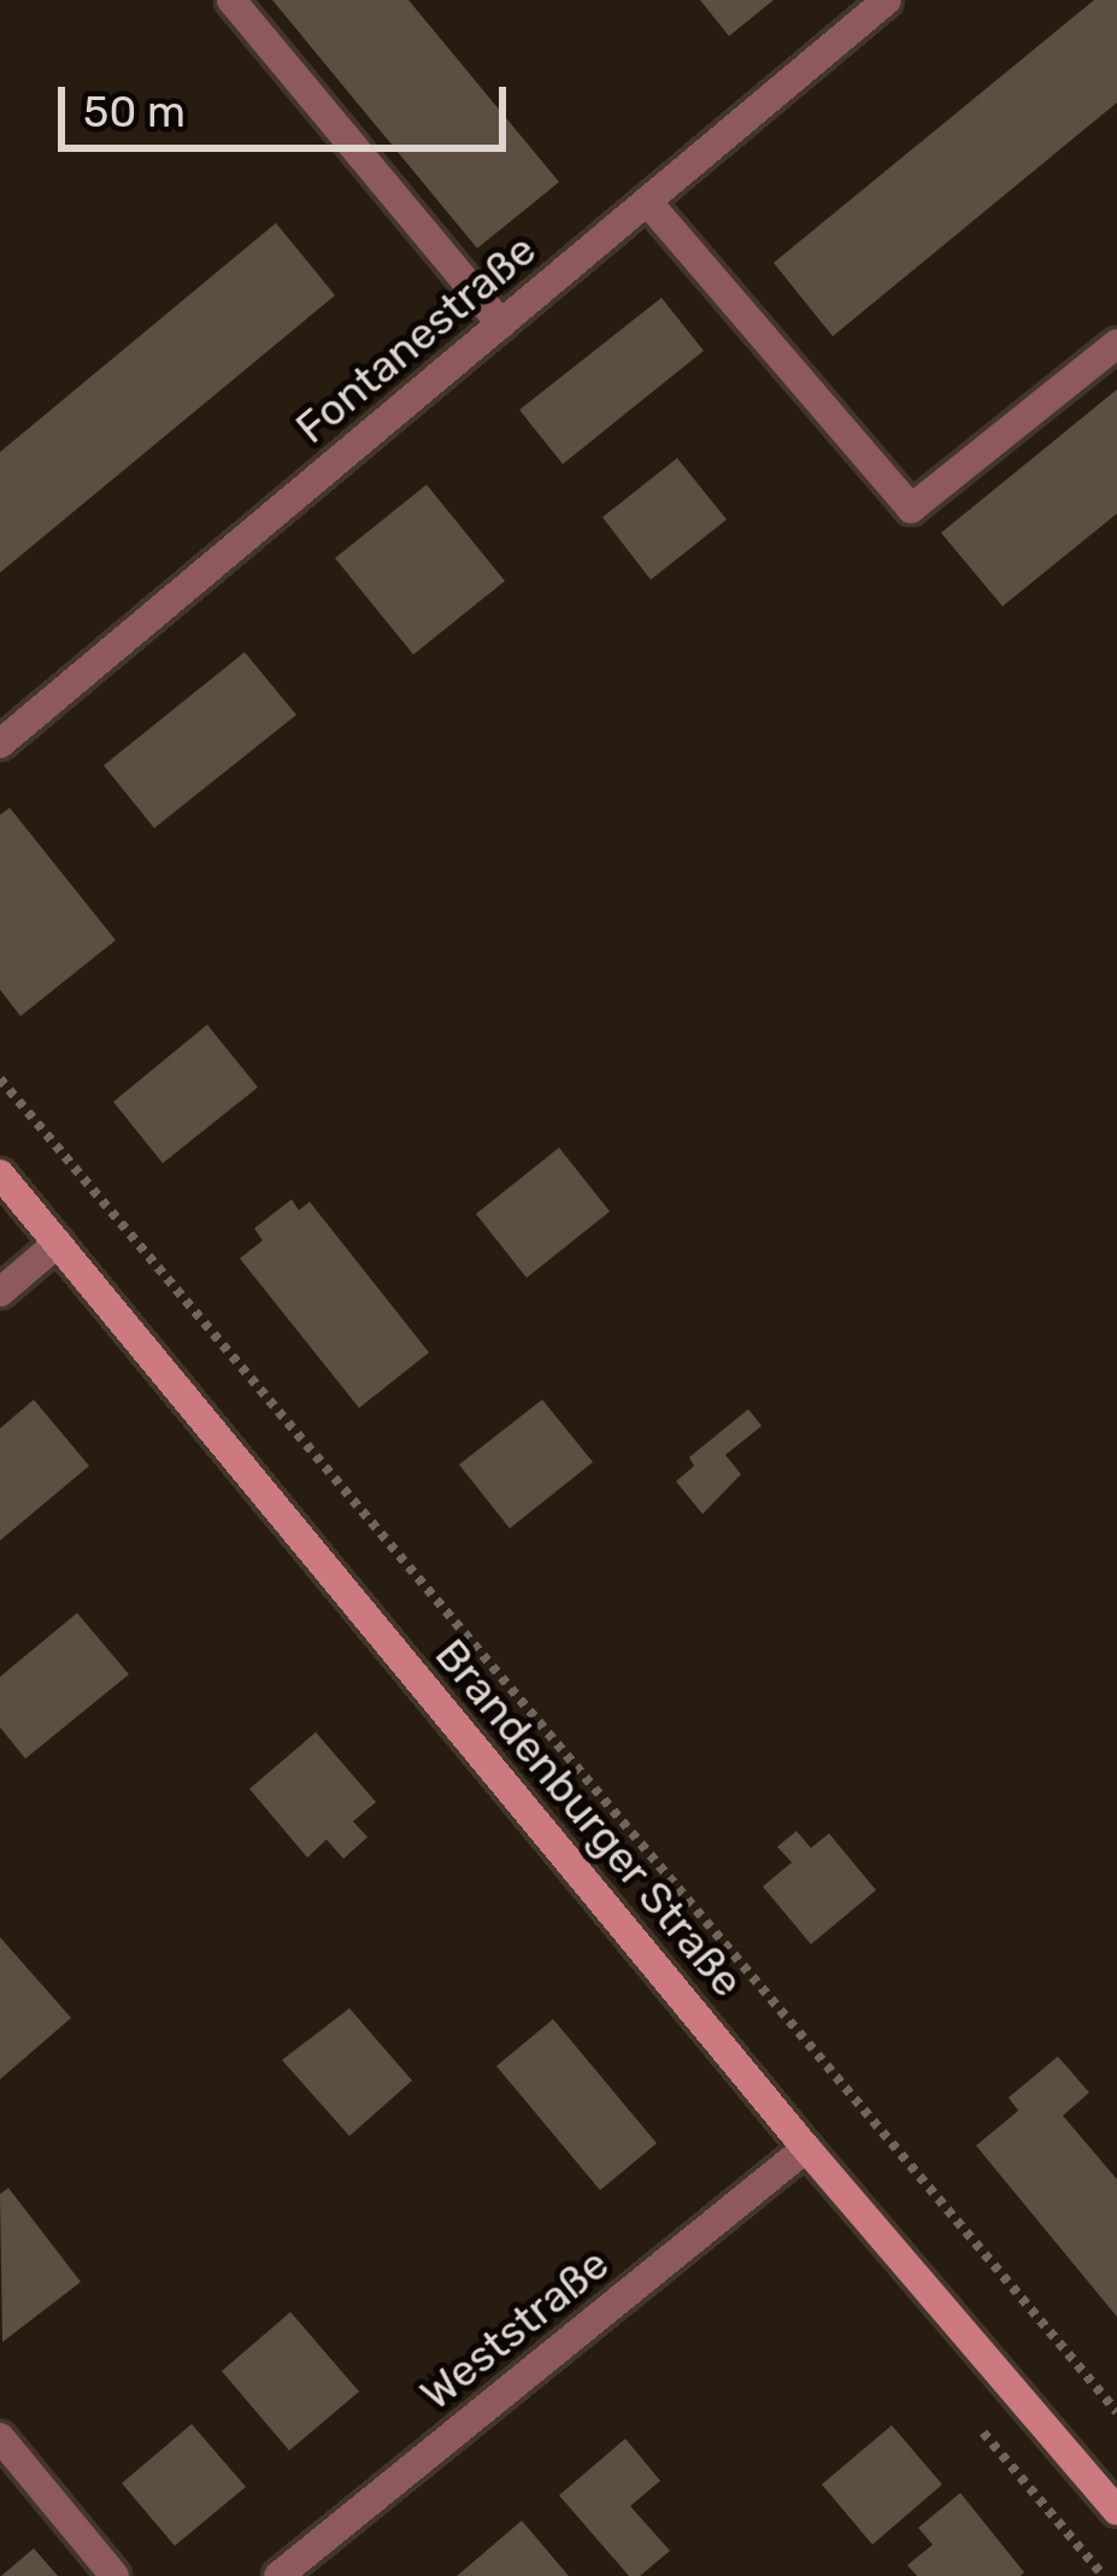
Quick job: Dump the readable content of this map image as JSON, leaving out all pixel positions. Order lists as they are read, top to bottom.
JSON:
{
  "streets": {
    "street": ["Fontanestraße", "Brandenburger Straße", "Weststraße"]
  },
  "crossings": [
    ["Brandenburger Straße", "Weststraße"]
  ],
  "scale_bar": "50 m"
}
